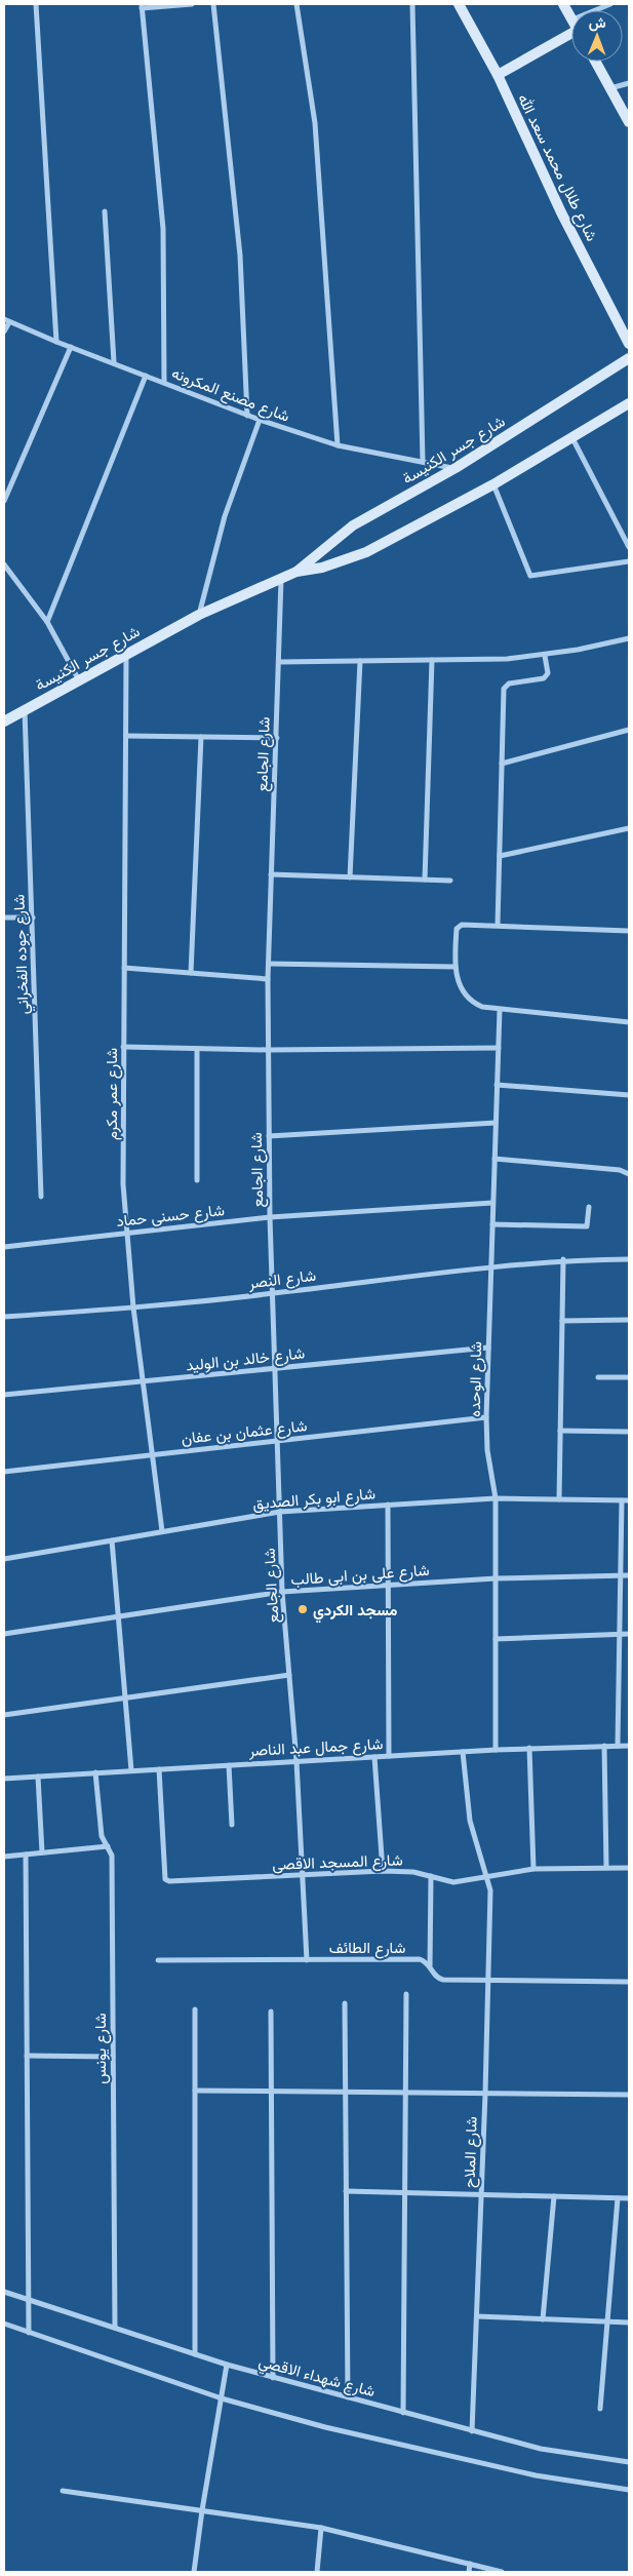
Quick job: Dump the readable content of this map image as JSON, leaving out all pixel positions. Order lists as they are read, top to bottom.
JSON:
{
  "streets": {
    "main road": ["شارع طلال محمد سعد الله", "شارع جسر الكنيسة"],
    "street": [
      "شارع مصنع المكرونه",
      "شارع الجامع",
      "شارع جوده الفخراني",
      "شارع عمر مكرم",
      "شارع حسنى حماد",
      "شارع النصر",
      "شارع خالد بن الوليد",
      "شارع الوحده",
      "شارع عثمان بن عفان",
      "شارع ابو بكر الصديق",
      "شارع على بن ابى طالب",
      "شارع جمال عبد الناصر",
      "شارع المسجد الاقصى",
      "شارع الطائف",
      "شارع يونس",
      "شارع الملاح",
      "شارع شهداء الاقصي"
    ]
  },
  "crossings": [
    ["شارع مصنع المكرونه", "شارع جسر الكنيسة"],
    ["شارع جسر الكنيسة", "شارع الجامع"],
    ["شارع جسر الكنيسة", "شارع جوده الفخراني"],
    ["شارع جسر الكنيسة", "شارع عمر مكرم"],
    ["شارع الجامع", "شارع حسنى حماد"],
    ["شارع الجامع", "شارع النصر"],
    ["شارع الجامع", "شارع خالد بن الوليد"],
    ["شارع الجامع", "شارع عثمان بن عفان"],
    ["شارع الجامع", "شارع ابو بكر الصديق"],
    ["شارع الجامع", "شارع على بن ابى طالب"],
    ["شارع الجامع", "شارع جمال عبد الناصر"],
    ["شارع الجامع", "شارع المسجد الاقصى"],
    ["شارع الجامع", "شارع الطائف"],
    ["شارع عمر مكرم", "شارع حسنى حماد"],
    ["شارع عمر مكرم", "شارع النصر"],
    ["شارع عمر مكرم", "شارع خالد بن الوليد"],
    ["شارع عمر مكرم", "شارع عثمان بن عفان"],
    ["شارع عمر مكرم", "شارع ابو بكر الصديق"],
    ["شارع حسنى حماد", "شارع الوحده"],
    ["شارع النصر", "شارع الوحده"],
    ["شارع خالد بن الوليد", "شارع الوحده"],
    ["شارع الوحده", "شارع عثمان بن عفان"],
    ["شارع الوحده", "شارع ابو بكر الصديق"],
    ["شارع الوحده", "شارع على بن ابى طالب"],
    ["شارع الوحده", "شارع جمال عبد الناصر"],
    ["شارع جمال عبد الناصر", "شارع المسجد الاقصى"],
    ["شارع جمال عبد الناصر", "شارع يونس"],
    ["شارع جمال عبد الناصر", "شارع الملاح"],
    ["شارع المسجد الاقصى", "شارع الملاح"],
    ["شارع الطائف", "شارع الملاح"],
    ["شارع يونس", "شارع شهداء الاقصي"],
    ["شارع الملاح", "شارع شهداء الاقصي"]
  ],
  "places": ["مسجد الكردي"],
  "north": "top"
}
